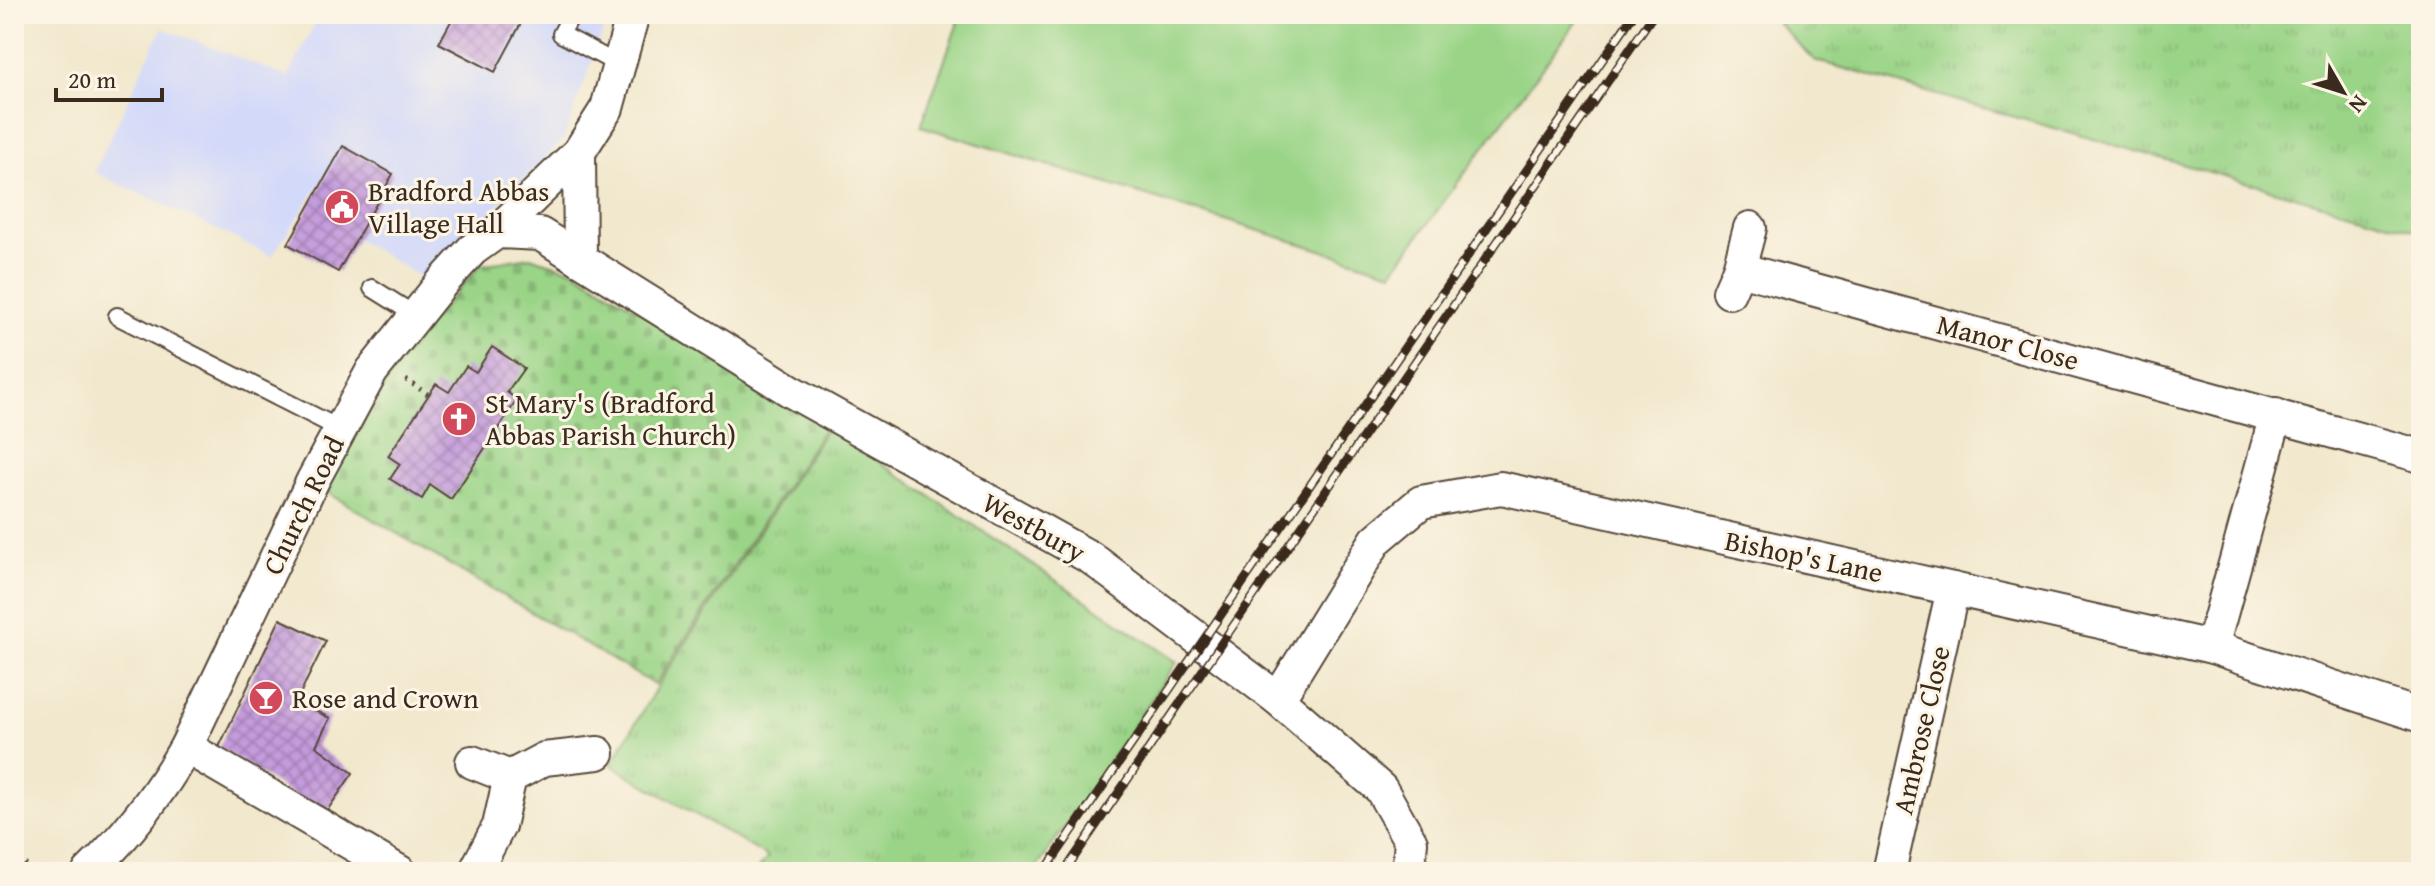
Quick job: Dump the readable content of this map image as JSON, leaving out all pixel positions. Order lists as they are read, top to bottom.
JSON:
{
  "streets": {
    "street": [
      "Manor Close",
      "Church Road",
      "Westbury",
      "Bishop's Lane",
      "Ambrose Close"
    ]
  },
  "crossings": [
    ["Westbury", "Bishop's Lane"],
    ["Bishop's Lane", "Ambrose Close"]
  ],
  "places": {
    "public building": ["Bradford Abbas Village Hall"],
    "church": ["St Mary's (Bradford Abbas Parish Church)"],
    "bar": ["Rose and Crown"]
  },
  "scale_bar": "20 m",
  "north": "bottom right"
}
